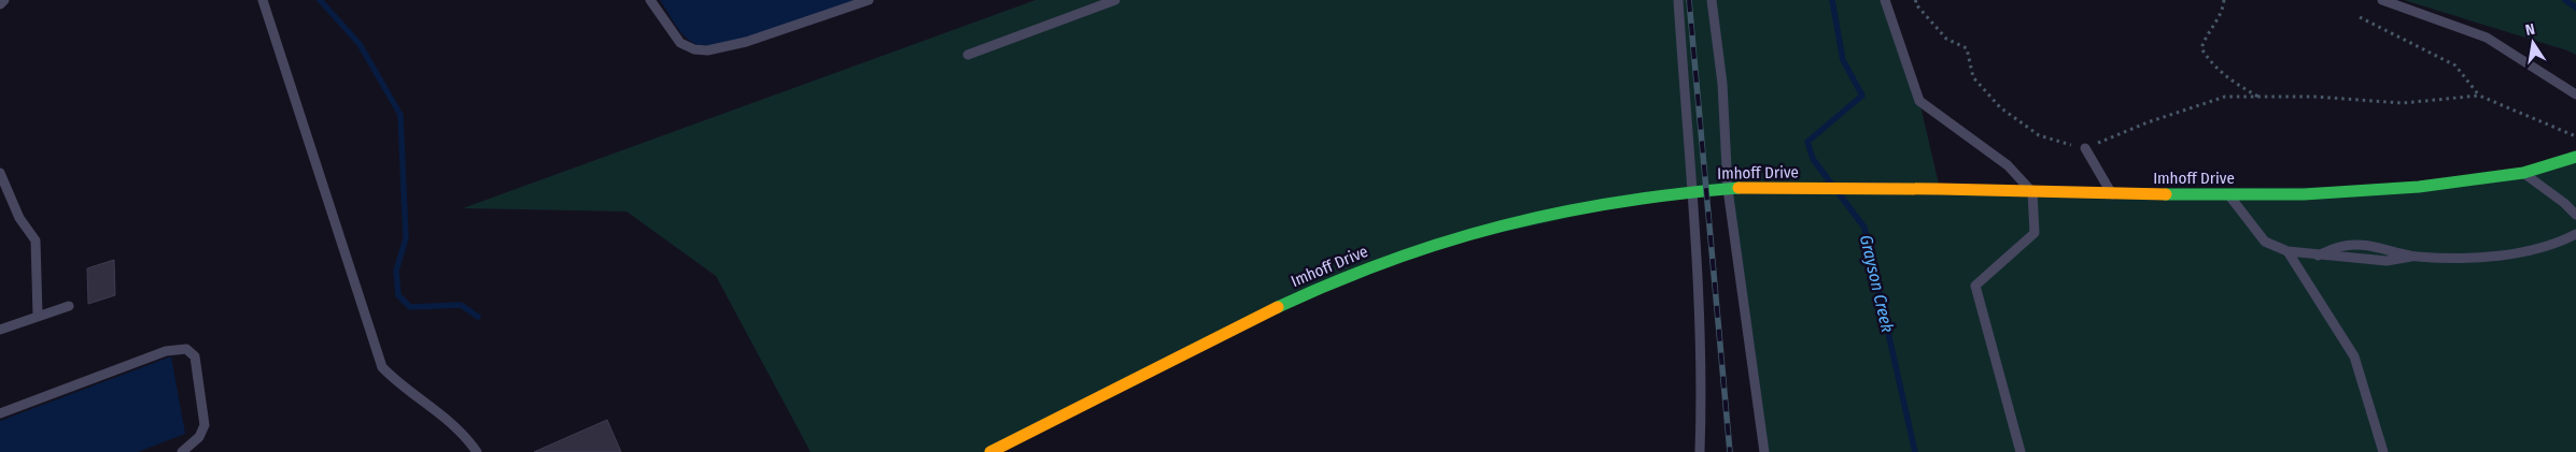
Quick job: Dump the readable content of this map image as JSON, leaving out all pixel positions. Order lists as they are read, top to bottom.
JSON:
{
  "streets": {
    "street": ["Imhoff Drive"]
  },
  "water": ["Grayson Creek"],
  "north": "top"
}
